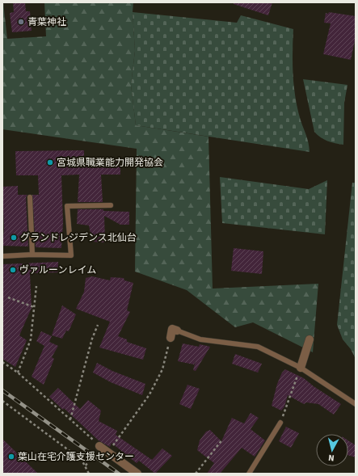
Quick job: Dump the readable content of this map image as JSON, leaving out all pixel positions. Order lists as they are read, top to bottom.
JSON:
{
  "places": [
    "青葉神社",
    "宮城県職業能力開発協会",
    "グランドレジデンス北仙台",
    "ヴァルーンレイム",
    "葉山在宅介護支援センター"
  ],
  "north": "bottom"
}
